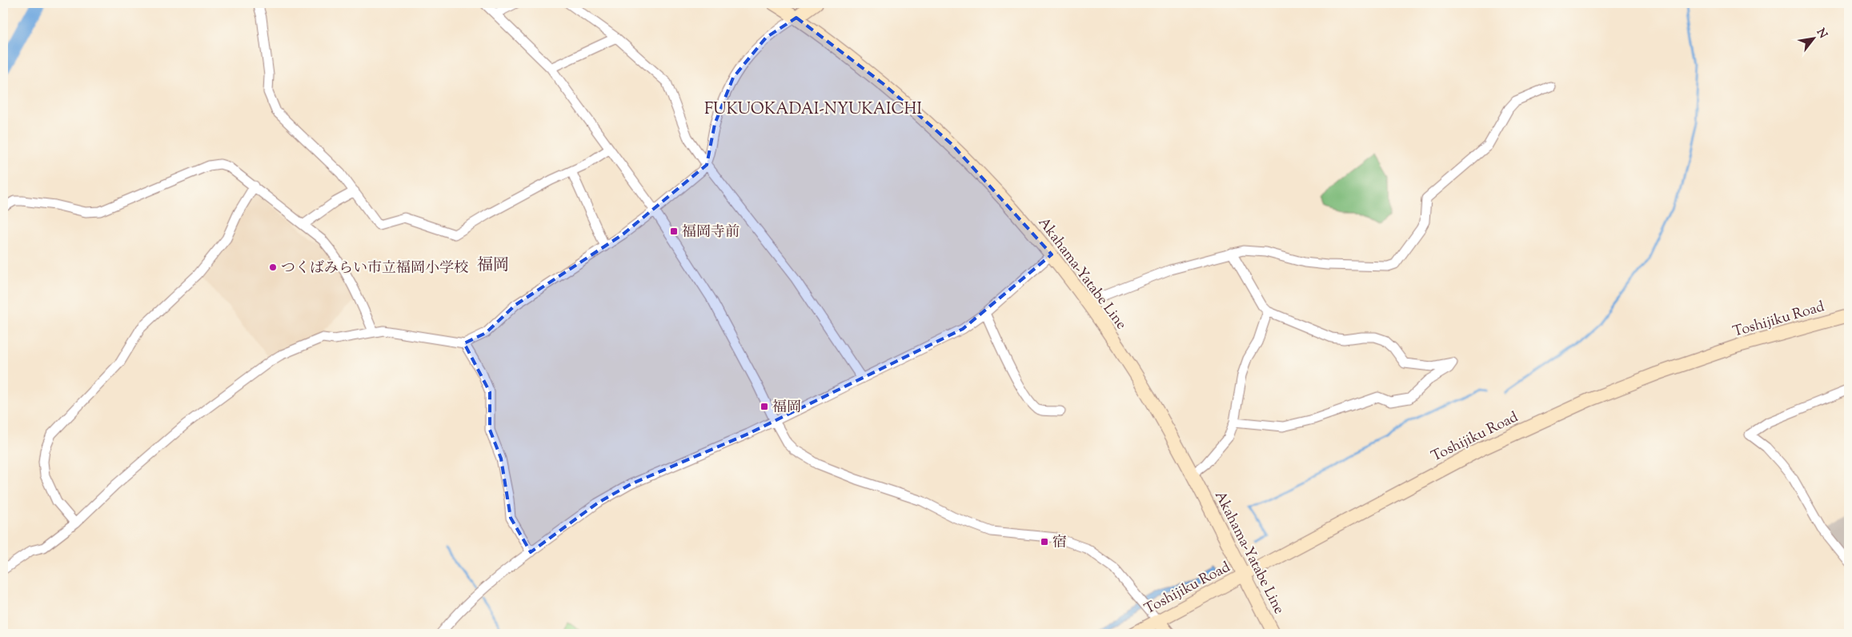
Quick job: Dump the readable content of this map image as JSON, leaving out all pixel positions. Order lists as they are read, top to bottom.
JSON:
{
  "streets": {
    "main road": ["Akahama-Yatabe Line", "Toshijiku Road"]
  },
  "crossings": [
    ["Akahama-Yatabe Line", "Toshijiku Road"]
  ],
  "districts": ["FUKUOKADAI-NYUKAICHI", "福岡"],
  "places": {
    "transit": ["福岡寺前", "福岡", "宿"],
    "other": ["つくばみらい市立福岡小学校"]
  },
  "north": "top right"
}
